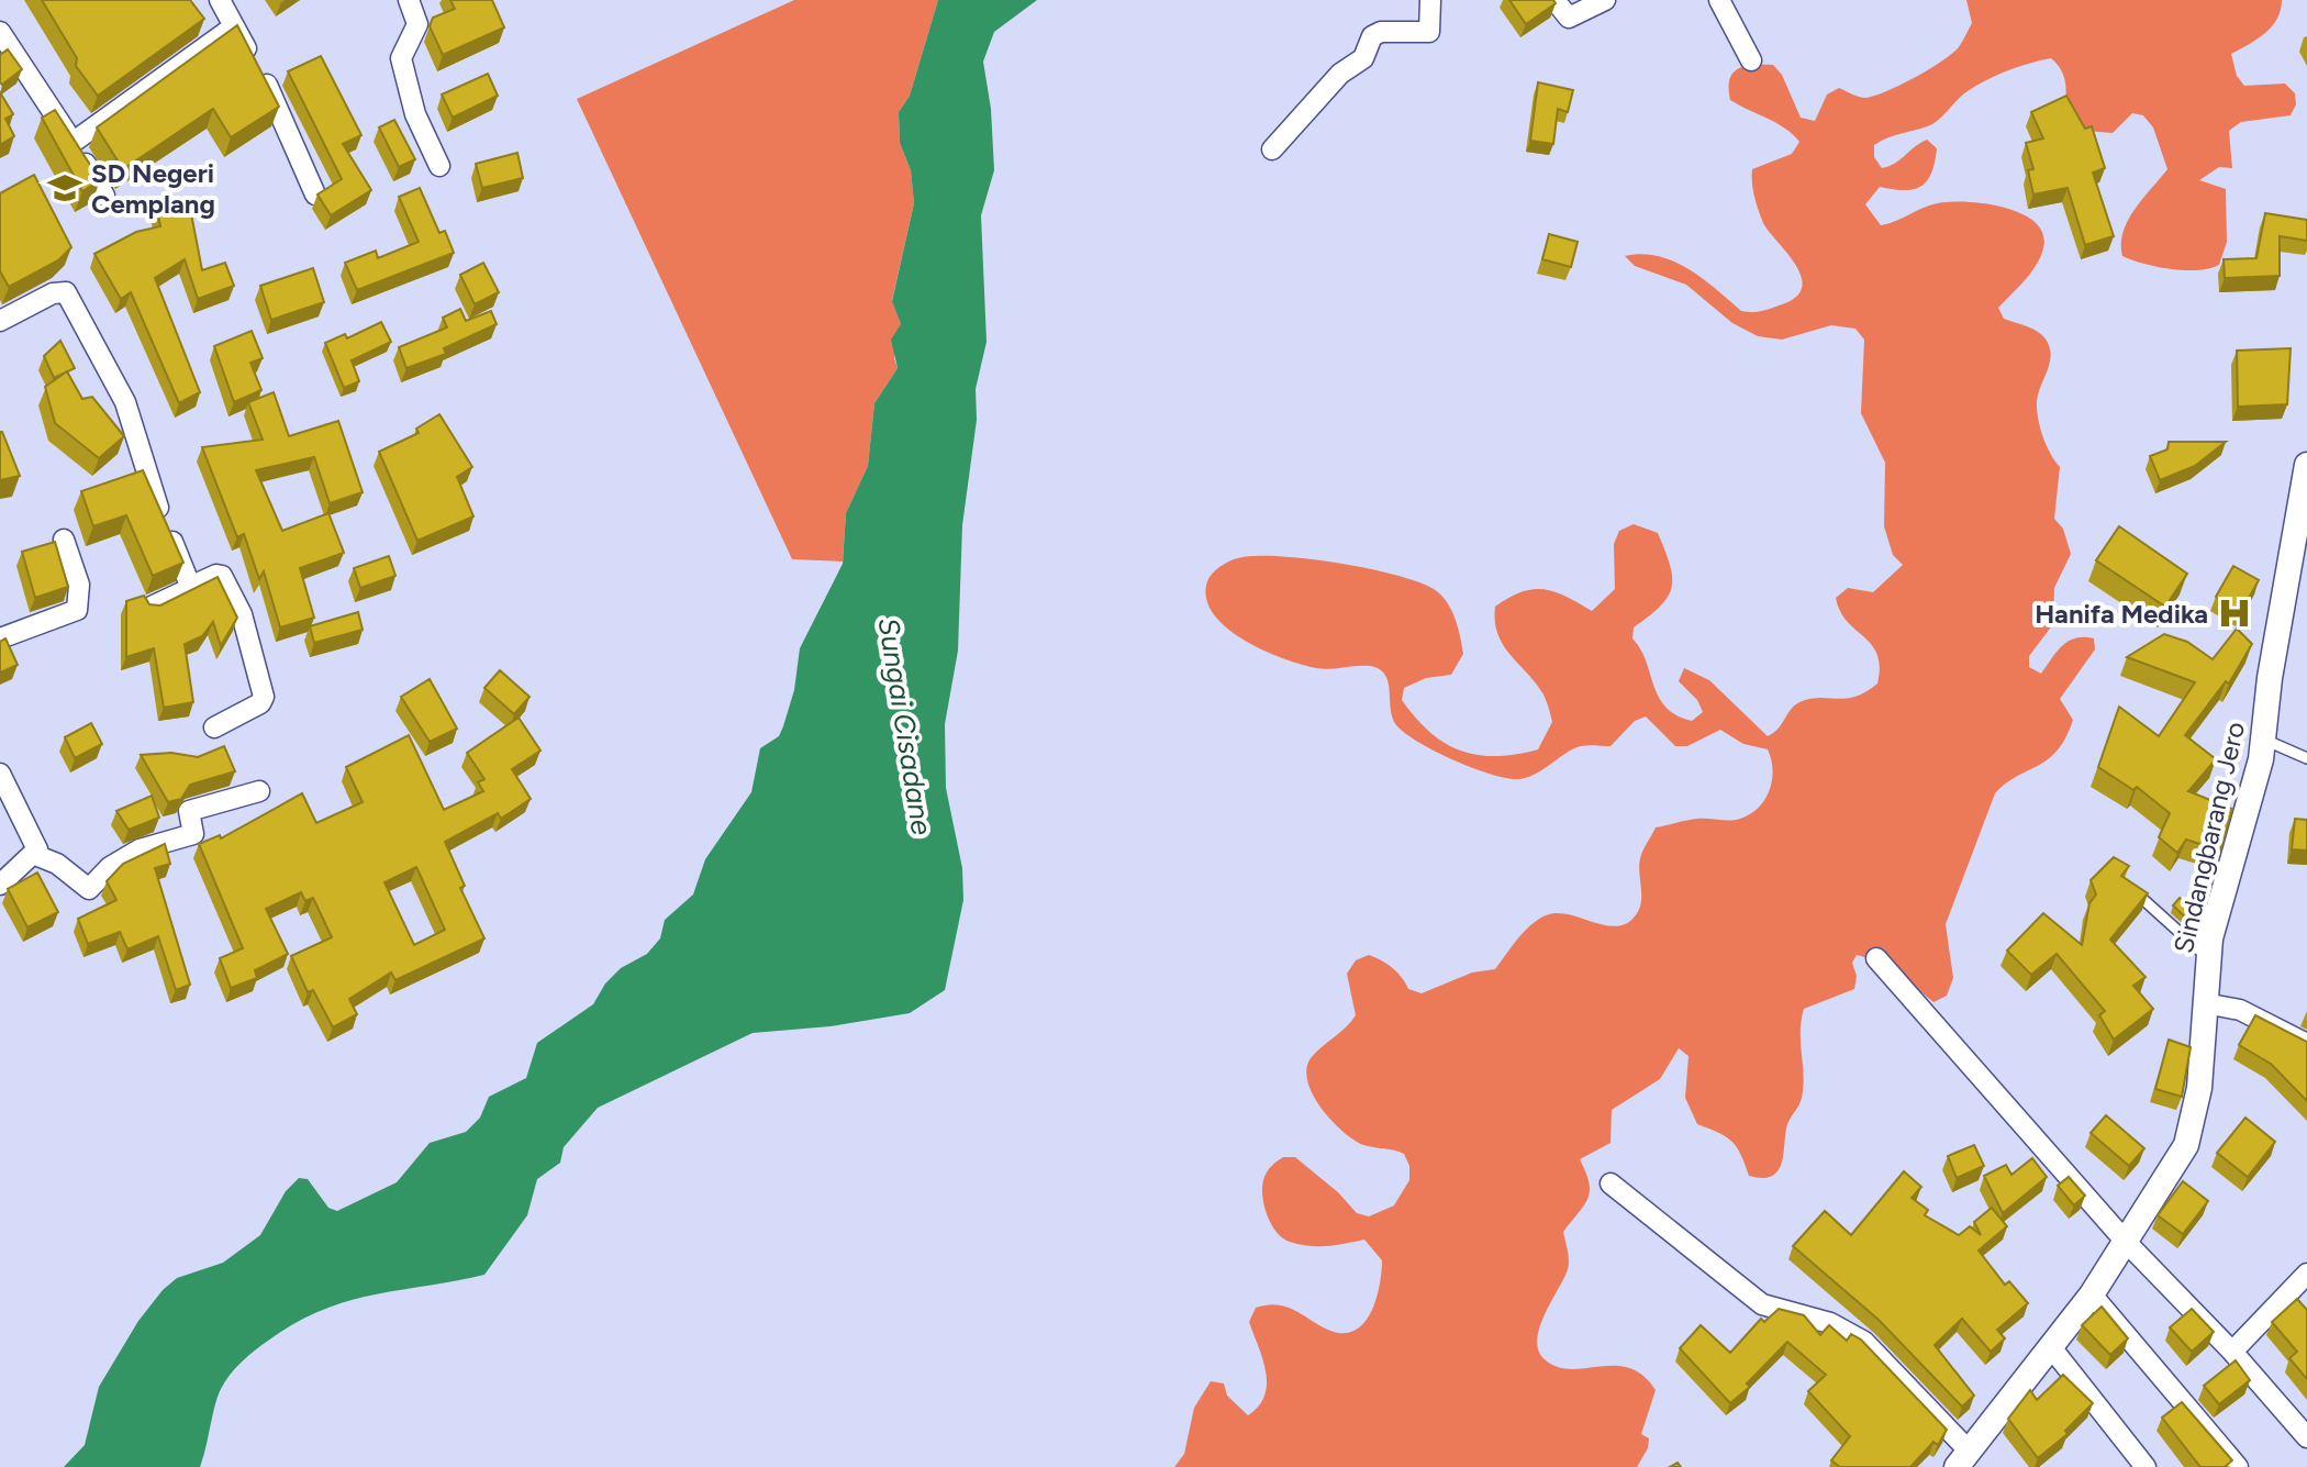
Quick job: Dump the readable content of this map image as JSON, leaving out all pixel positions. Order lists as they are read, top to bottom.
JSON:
{
  "streets": {
    "street": ["Sindangbarang Jero"]
  },
  "water": ["Sungai Cisadane"],
  "places": {
    "school or university": ["SD Negeri Cemplang"],
    "hospital": ["Hanifa Medika"]
  }
}
